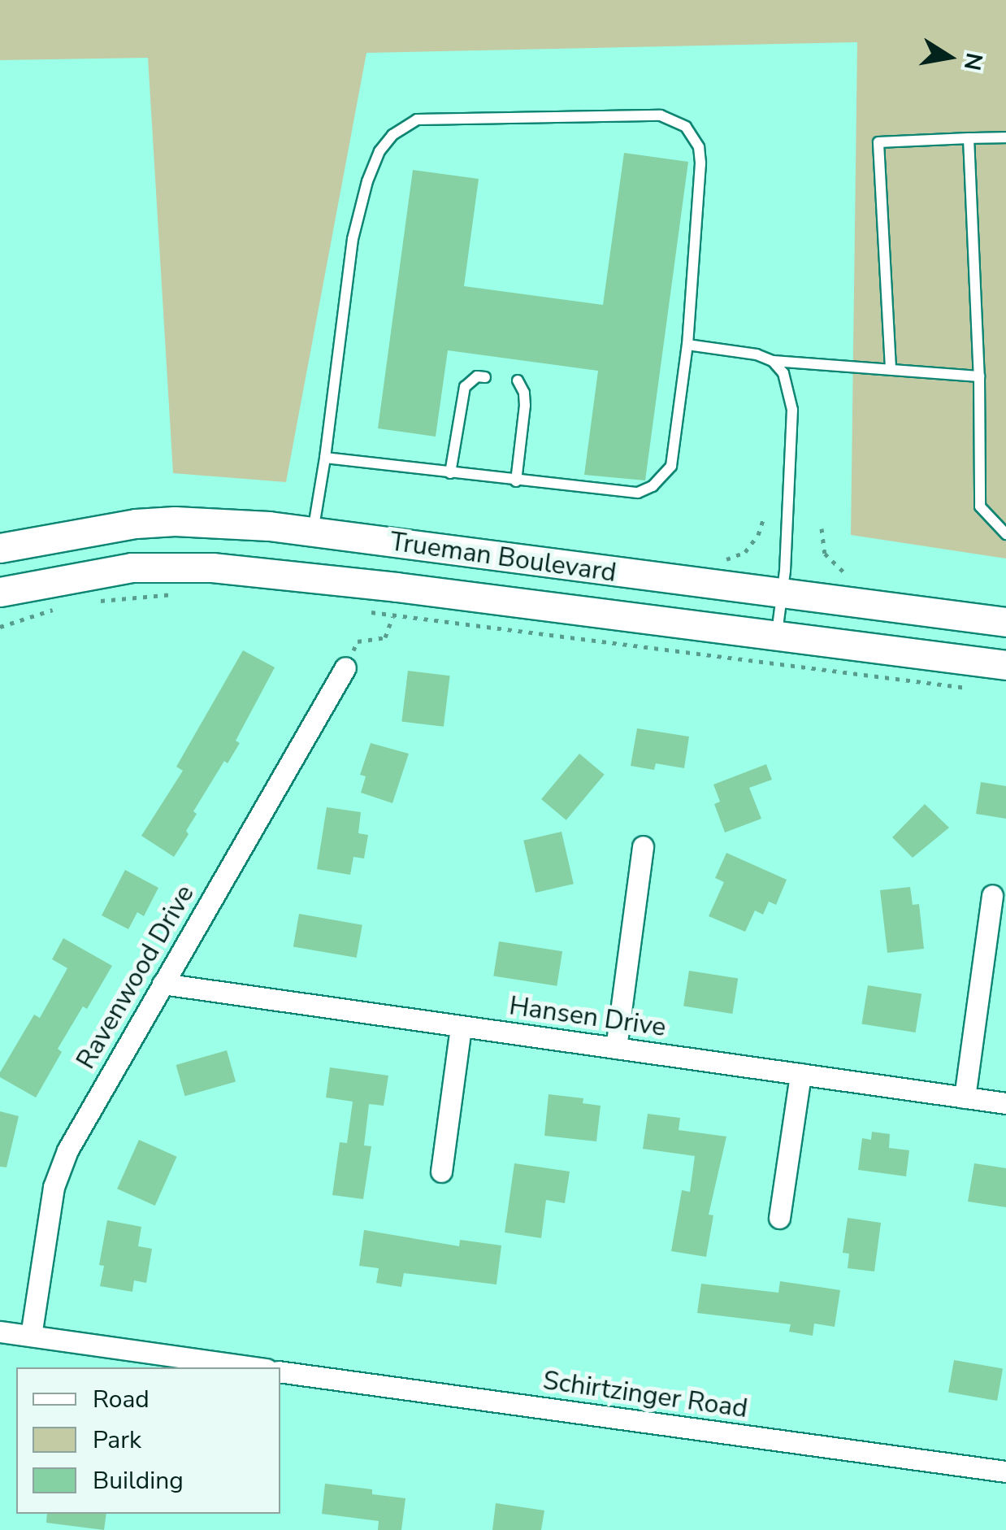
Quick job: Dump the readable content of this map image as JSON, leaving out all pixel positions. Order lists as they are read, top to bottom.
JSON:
{
  "streets": {
    "main road": ["Trueman Boulevard"],
    "street": ["Ravenwood Drive", "Hansen Drive", "Schirtzinger Road"]
  },
  "crossings": [
    ["Ravenwood Drive", "Hansen Drive"]
  ],
  "legend": ["Road", "Park", "Building"],
  "north": "right"
}
